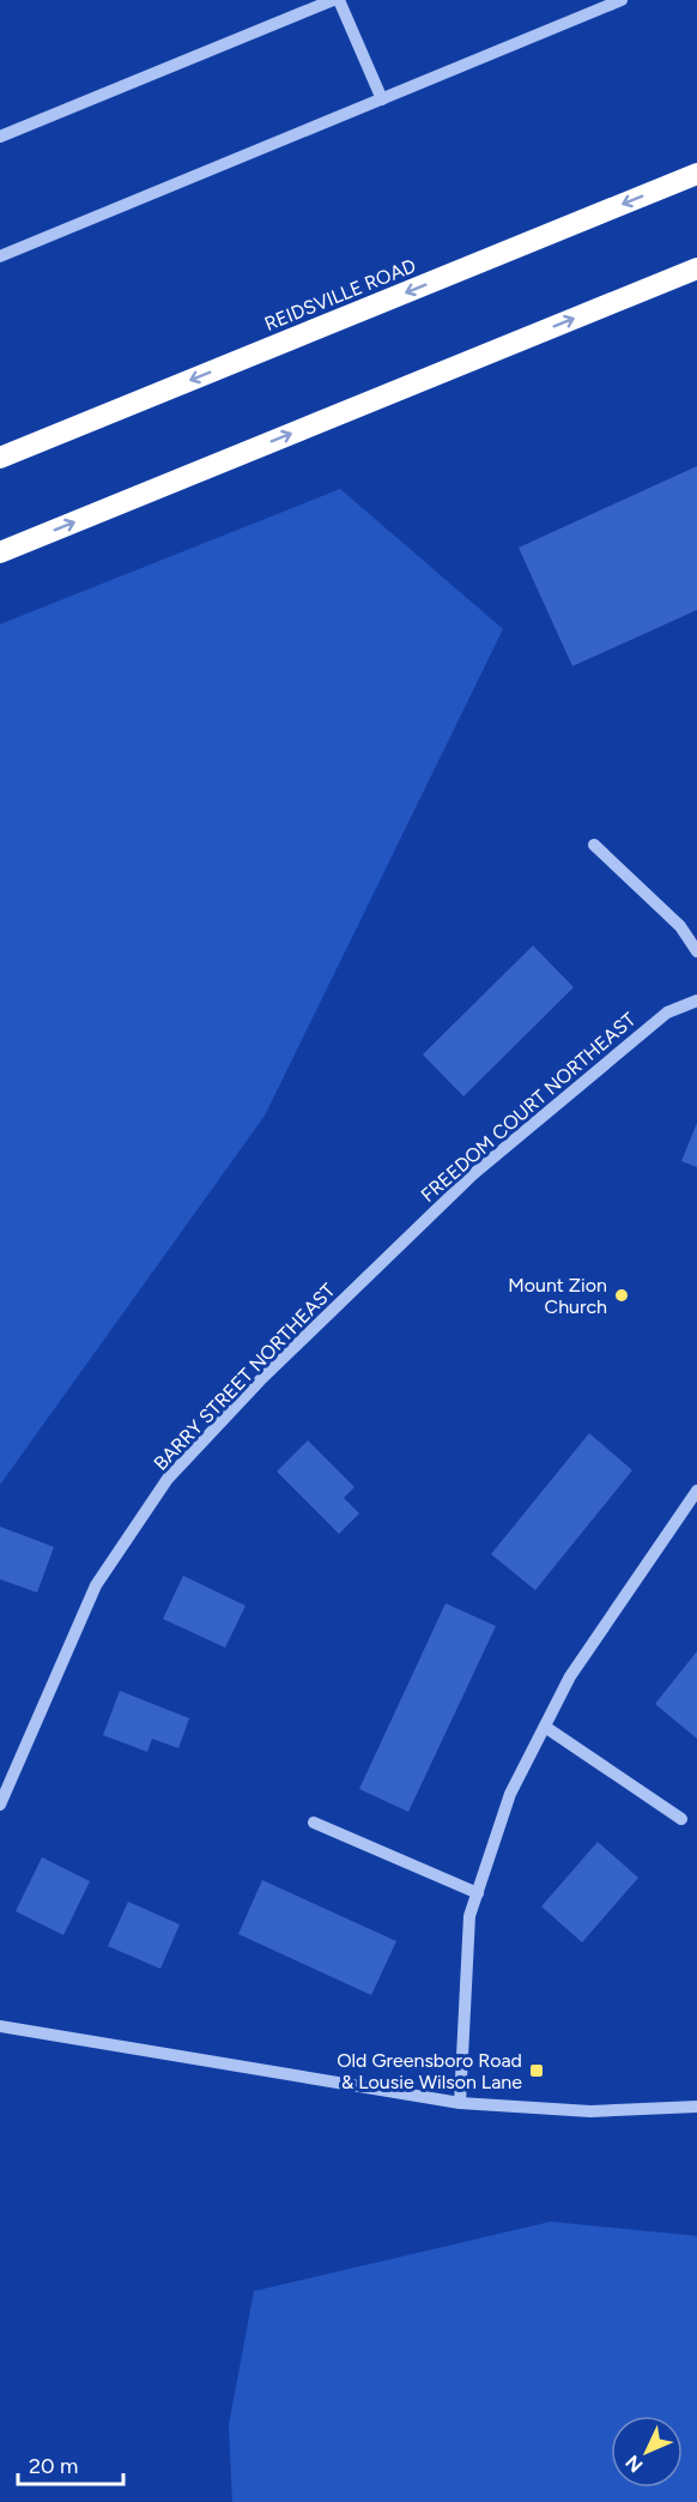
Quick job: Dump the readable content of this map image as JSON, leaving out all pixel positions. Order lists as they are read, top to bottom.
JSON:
{
  "streets": {
    "highway": ["REIDSVILLE ROAD"],
    "street": ["FREEDOM COURT NORTHEAST", "BARRY STREET NORTHEAST"]
  },
  "crossings": [
    ["FREEDOM COURT NORTHEAST", "BARRY STREET NORTHEAST"]
  ],
  "places": {
    "other": ["Mount Zion Church"],
    "transit": ["Old Greensboro Road & Lousie Wilson Lane"]
  },
  "scale_bar": "20 m",
  "north": "bottom left"
}
